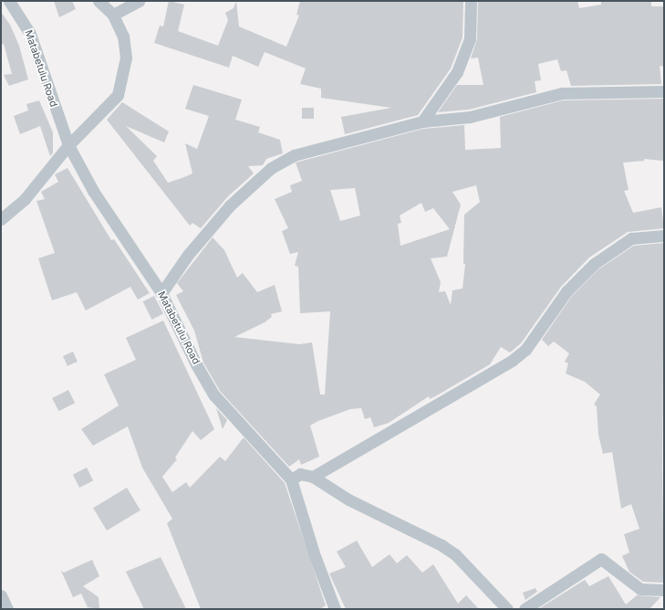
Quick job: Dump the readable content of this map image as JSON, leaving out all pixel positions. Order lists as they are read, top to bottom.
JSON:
{
  "streets": {
    "street": ["Matabetulu Road"]
  }
}
